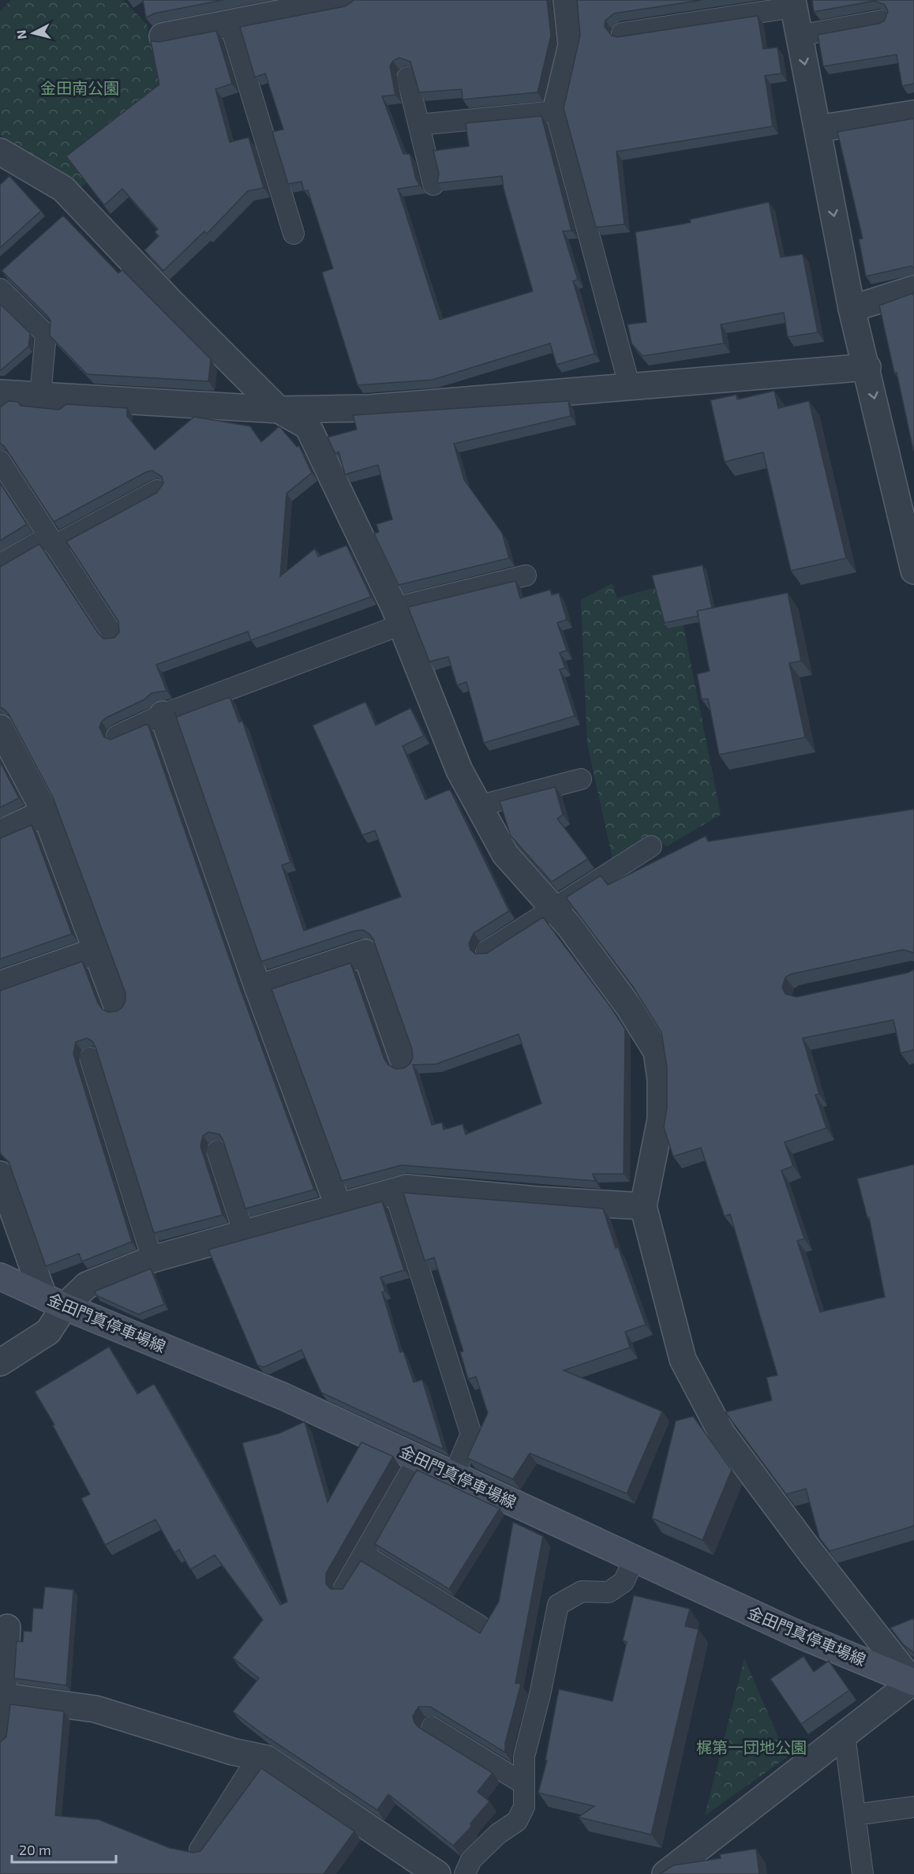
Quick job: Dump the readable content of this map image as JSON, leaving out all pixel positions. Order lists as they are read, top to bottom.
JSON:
{
  "streets": {
    "main road": ["金田門真停車場線"]
  },
  "parks": ["金田南公園", "梶第一団地公園"],
  "scale_bar": "20 m",
  "north": "left"
}
